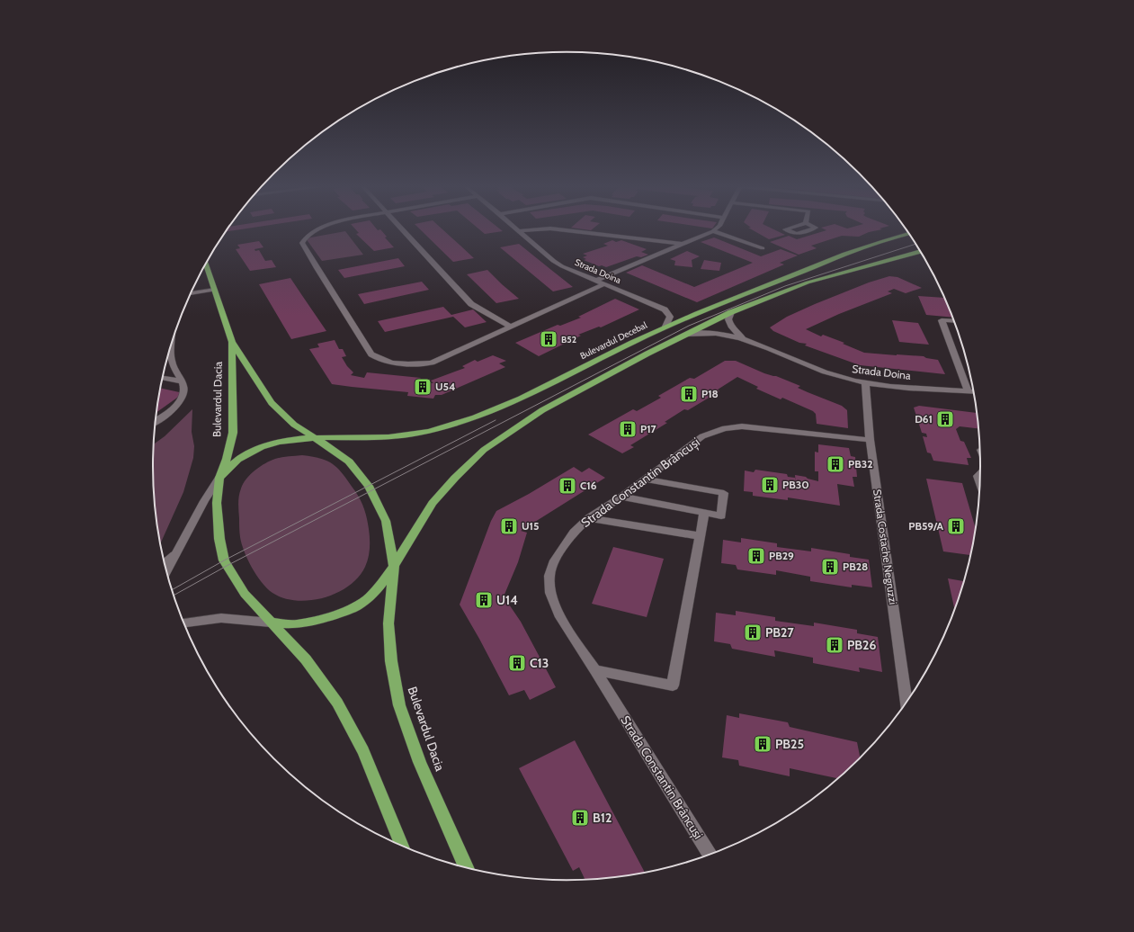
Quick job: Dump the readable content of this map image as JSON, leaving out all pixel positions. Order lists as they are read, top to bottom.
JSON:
{
  "streets": {
    "main road": ["Bulevardul Decebal", "Bulevardul Dacia"],
    "street": ["Strada Doina", "Strada Constantin Brâncuși", "Strada Costache Negruzzi"]
  },
  "crossings": [
    ["Strada Doina", "Bulevardul Decebal"],
    ["Strada Doina", "Strada Costache Negruzzi"],
    ["Bulevardul Decebal", "Bulevardul Dacia"],
    ["Strada Constantin Brâncuși", "Strada Costache Negruzzi"]
  ],
  "places": {
    "building": [
      "B52",
      "U54",
      "P18",
      "D61",
      "P17",
      "PB32",
      "PB30",
      "C16",
      "U15",
      "PB59/A",
      "PB29",
      "PB28",
      "U14",
      "PB27",
      "PB26",
      "C13",
      "PB25",
      "B12"
    ]
  }
}
